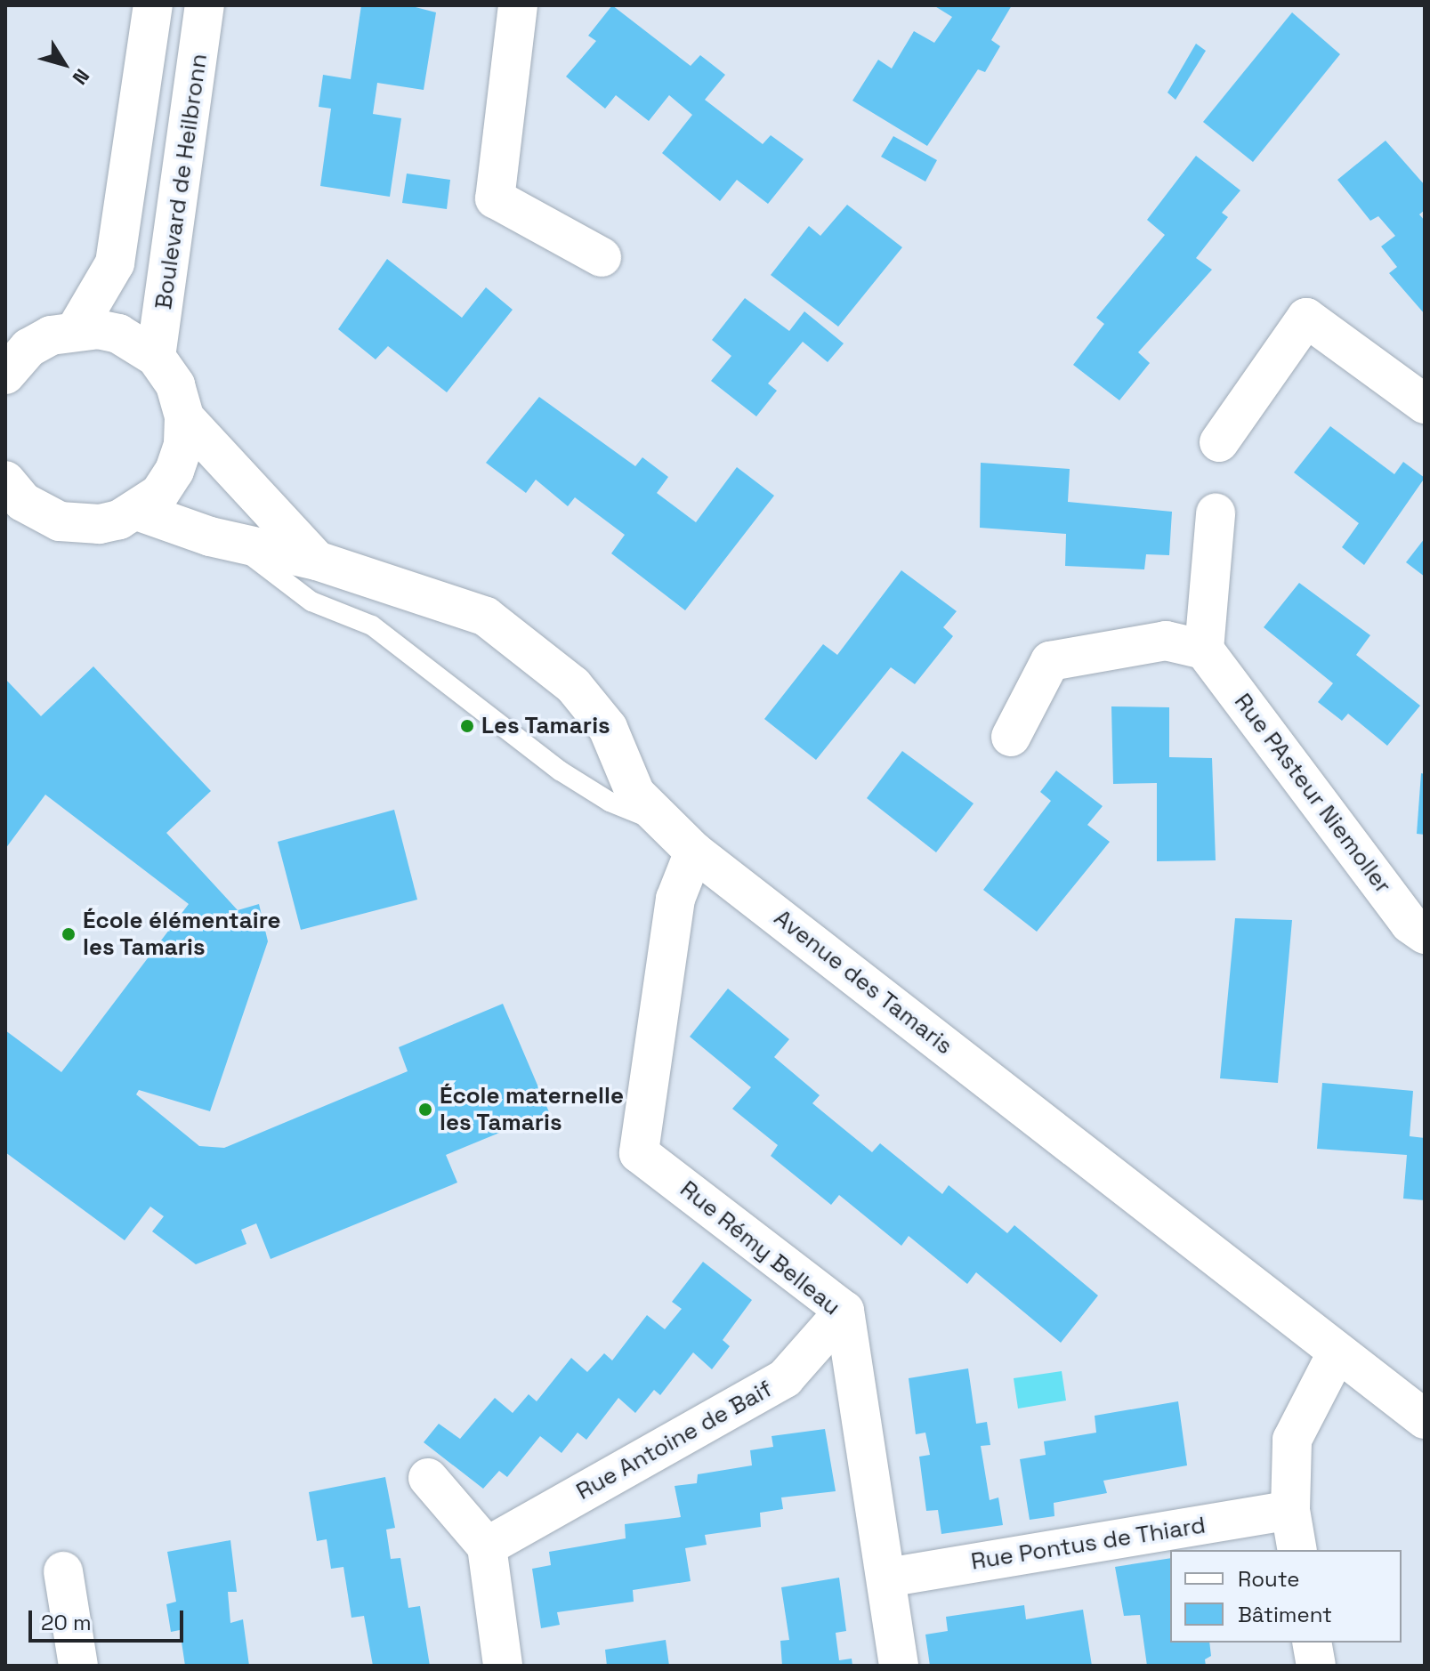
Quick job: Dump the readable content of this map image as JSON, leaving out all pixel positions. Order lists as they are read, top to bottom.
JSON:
{
  "streets": {
    "street": [
      "Boulevard de Heilbronn",
      "Rue PAsteur Niemoller",
      "Avenue des Tamaris",
      "Rue Rémy Belleau",
      "Rue Antoine de Baif",
      "Rue Pontus de Thiard"
    ]
  },
  "crossings": [
    ["Avenue des Tamaris", "Rue Rémy Belleau"],
    ["Rue Rémy Belleau", "Rue Antoine de Baif"],
    ["Rue Rémy Belleau", "Rue Pontus de Thiard"]
  ],
  "places": ["Les Tamaris", "École élémentaire les Tamaris", "École maternelle les Tamaris"],
  "legend": ["Route", "Bâtiment"],
  "scale_bar": "20 m",
  "north": "bottom right"
}
